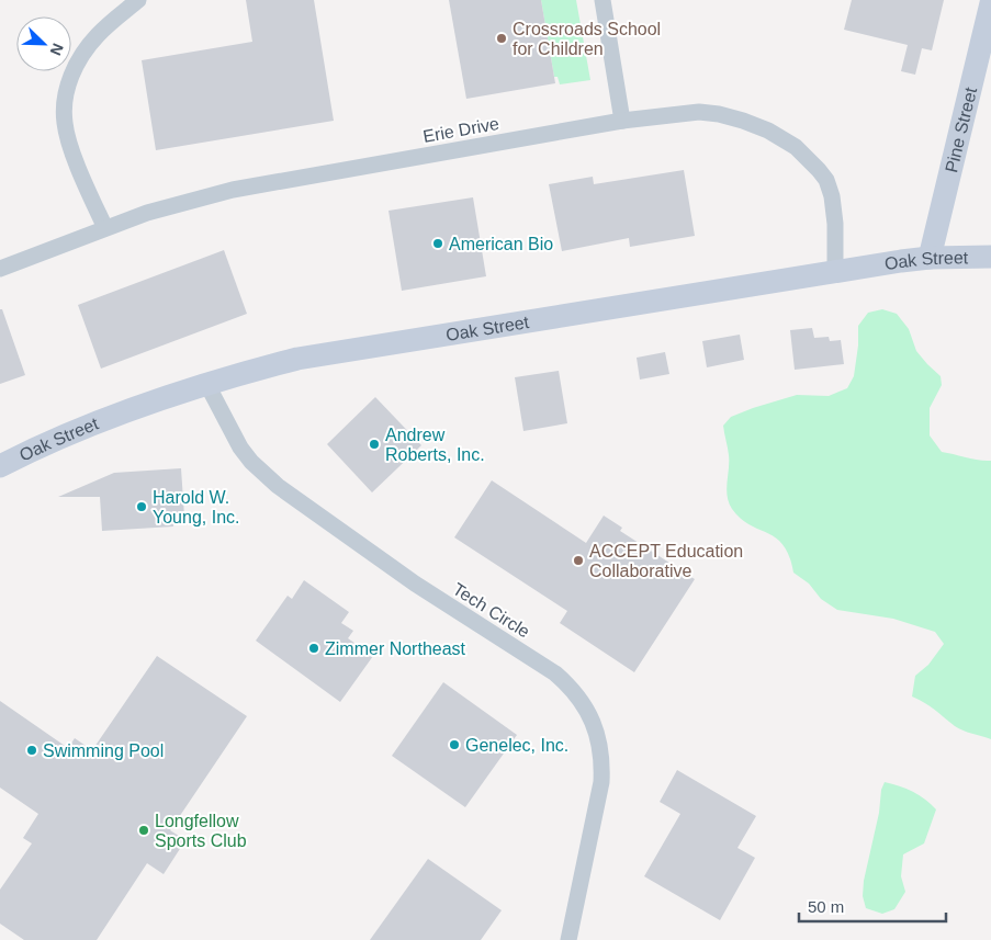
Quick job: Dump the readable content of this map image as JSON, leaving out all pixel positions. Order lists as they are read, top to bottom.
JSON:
{
  "streets": {
    "main road": ["Pine Street", "Oak Street"],
    "street": ["Erie Drive", "Tech Circle"]
  },
  "crossings": [
    ["Erie Drive", "Oak Street"],
    ["Pine Street", "Oak Street"],
    ["Oak Street", "Tech Circle"]
  ],
  "places": [
    "Crossroads School for Children",
    "American Bio",
    "Andrew Roberts, Inc.",
    "Harold W. Young, Inc.",
    "ACCEPT Education Collaborative",
    "Zimmer Northeast",
    "Genelec, Inc.",
    "Swimming Pool",
    "Longfellow Sports Club"
  ],
  "scale_bar": "50 m",
  "north": "bottom right"
}
